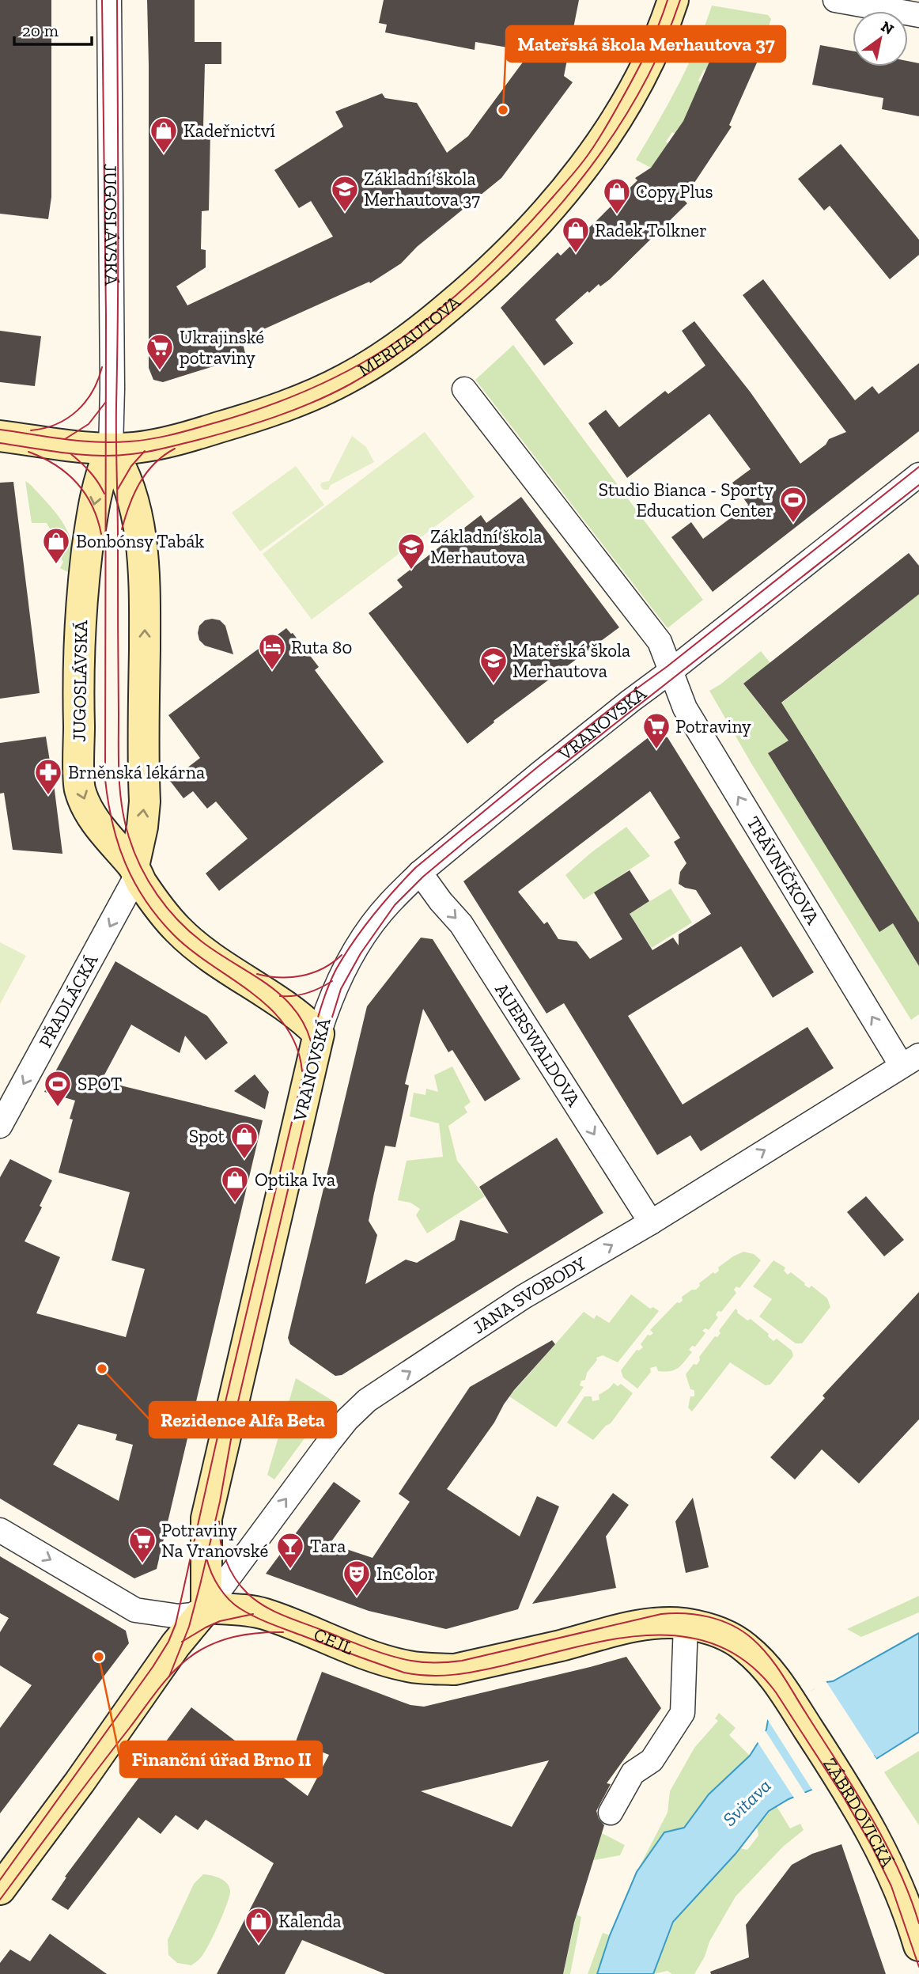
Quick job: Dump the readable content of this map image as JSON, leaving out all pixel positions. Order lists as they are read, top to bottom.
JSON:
{
  "streets": {
    "street": [
      "JUGOSLÁVSKÁ",
      "MERHAUTOVA",
      "VRANOVSKÁ",
      "TRÁVNÍČKOVA",
      "PŘADLÁCKÁ",
      "AUERSWALDOVA",
      "JANA SVOBODY",
      "CEJL",
      "ZÁBRDOVICKÁ"
    ]
  },
  "crossings": [
    ["JUGOSLÁVSKÁ", "MERHAUTOVA"],
    ["JUGOSLÁVSKÁ", "VRANOVSKÁ"],
    ["JUGOSLÁVSKÁ", "PŘADLÁCKÁ"],
    ["VRANOVSKÁ", "TRÁVNÍČKOVA"],
    ["VRANOVSKÁ", "AUERSWALDOVA"],
    ["VRANOVSKÁ", "JANA SVOBODY"],
    ["VRANOVSKÁ", "CEJL"],
    ["TRÁVNÍČKOVA", "JANA SVOBODY"],
    ["AUERSWALDOVA", "JANA SVOBODY"],
    ["JANA SVOBODY", "CEJL"],
    ["CEJL", "ZÁBRDOVICKÁ"]
  ],
  "one_way": [
    "TRÁVNÍČKOVA",
    "PŘADLÁCKÁ",
    "AUERSWALDOVA",
    "JANA SVOBODY"
  ],
  "water": ["Svitava"],
  "places": {
    "other": ["Mateřská škola Merhautova 37", "Rezidence Alfa Beta", "Finanční úřad Brno II"],
    "shop": [
      "Kadeřnictví",
      "Copy Plus",
      "Radek Tolkner",
      "Bonbónsy Tabák",
      "Spot",
      "Optika Iva",
      "Kalenda"
    ],
    "school or university": ["Základní škola Merhautova 37", "Základní škola Merhautova", "Mateřská škola Merhautova"],
    "supermarket": ["Ukrajinské potraviny", "Potraviny", "Potraviny Na Vranovské"],
    "sports": ["Studio Bianca - Sporty Education Center", "SPOT"],
    "hotel": ["Ruta 80"],
    "pharmacy": ["Brněnská lékárna"],
    "bar": ["Tara"],
    "theatre": ["InColor"]
  },
  "scale_bar": "20 m",
  "north": "top right"
}
